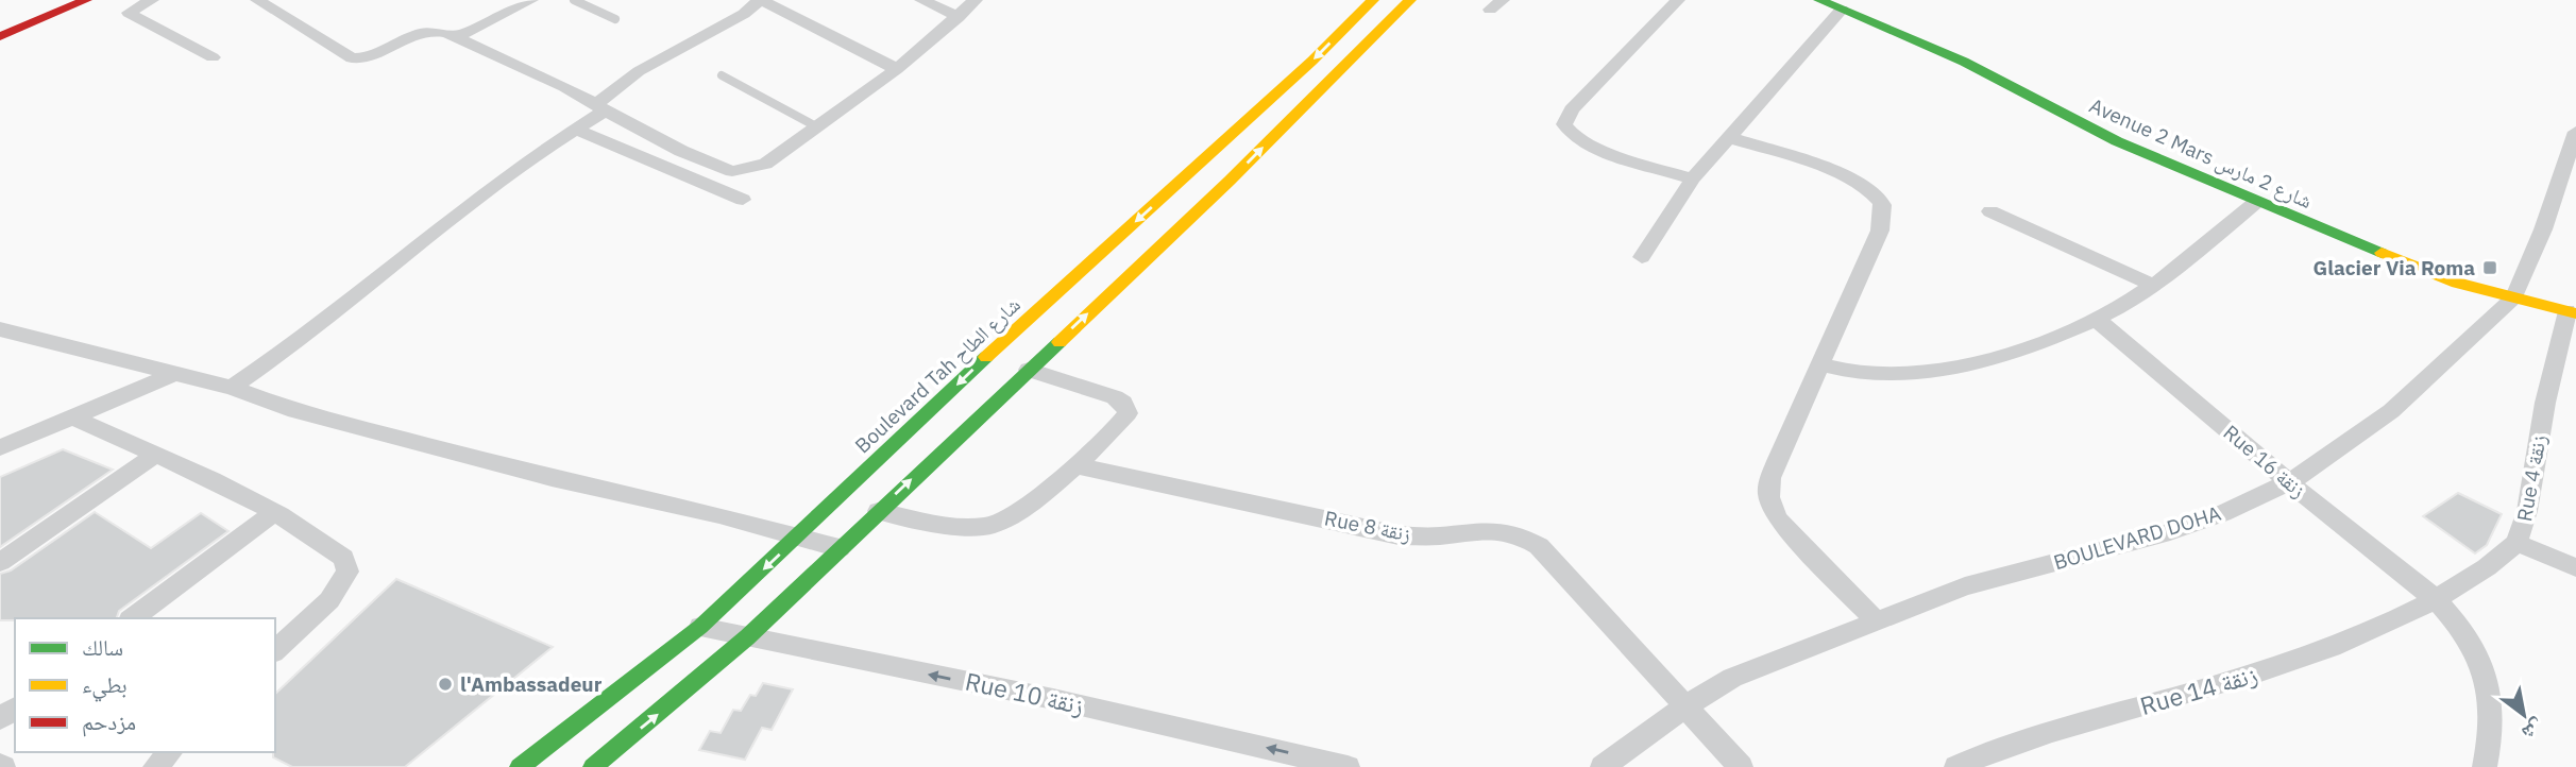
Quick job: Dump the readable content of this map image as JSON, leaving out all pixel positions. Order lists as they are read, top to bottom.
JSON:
{
  "streets": {
    "street": [
      "Avenue 2 Mars شارع 2 مارس",
      "Boulevard Tah شارع الطاح",
      "Rue 16 زنقة",
      "Rue 4 زنقة",
      "Rue 8 زنقة",
      "BOULEVARD DOHA",
      "Rue 14 زنقة",
      "Rue 10 زنقة"
    ]
  },
  "crossings": [
    ["Avenue 2 Mars شارع 2 مارس", "Rue 4 زنقة"],
    ["Avenue 2 Mars شارع 2 مارس", "BOULEVARD DOHA"],
    ["Boulevard Tah شارع الطاح", "Rue 10 زنقة"],
    ["Rue 16 زنقة", "Rue 4 زنقة"],
    ["Rue 16 زنقة", "BOULEVARD DOHA"],
    ["Rue 16 زنقة", "Rue 14 زنقة"],
    ["Rue 4 زنقة", "Rue 14 زنقة"],
    ["Rue 8 زنقة", "BOULEVARD DOHA"]
  ],
  "one_way": ["Rue 10 زنقة"],
  "places": {
    "transit": ["Glacier Via Roma"],
    "other": ["l'Ambassadeur"]
  },
  "legend": ["سالك", "بطيء", "مزدحم"],
  "north": "bottom right"
}
